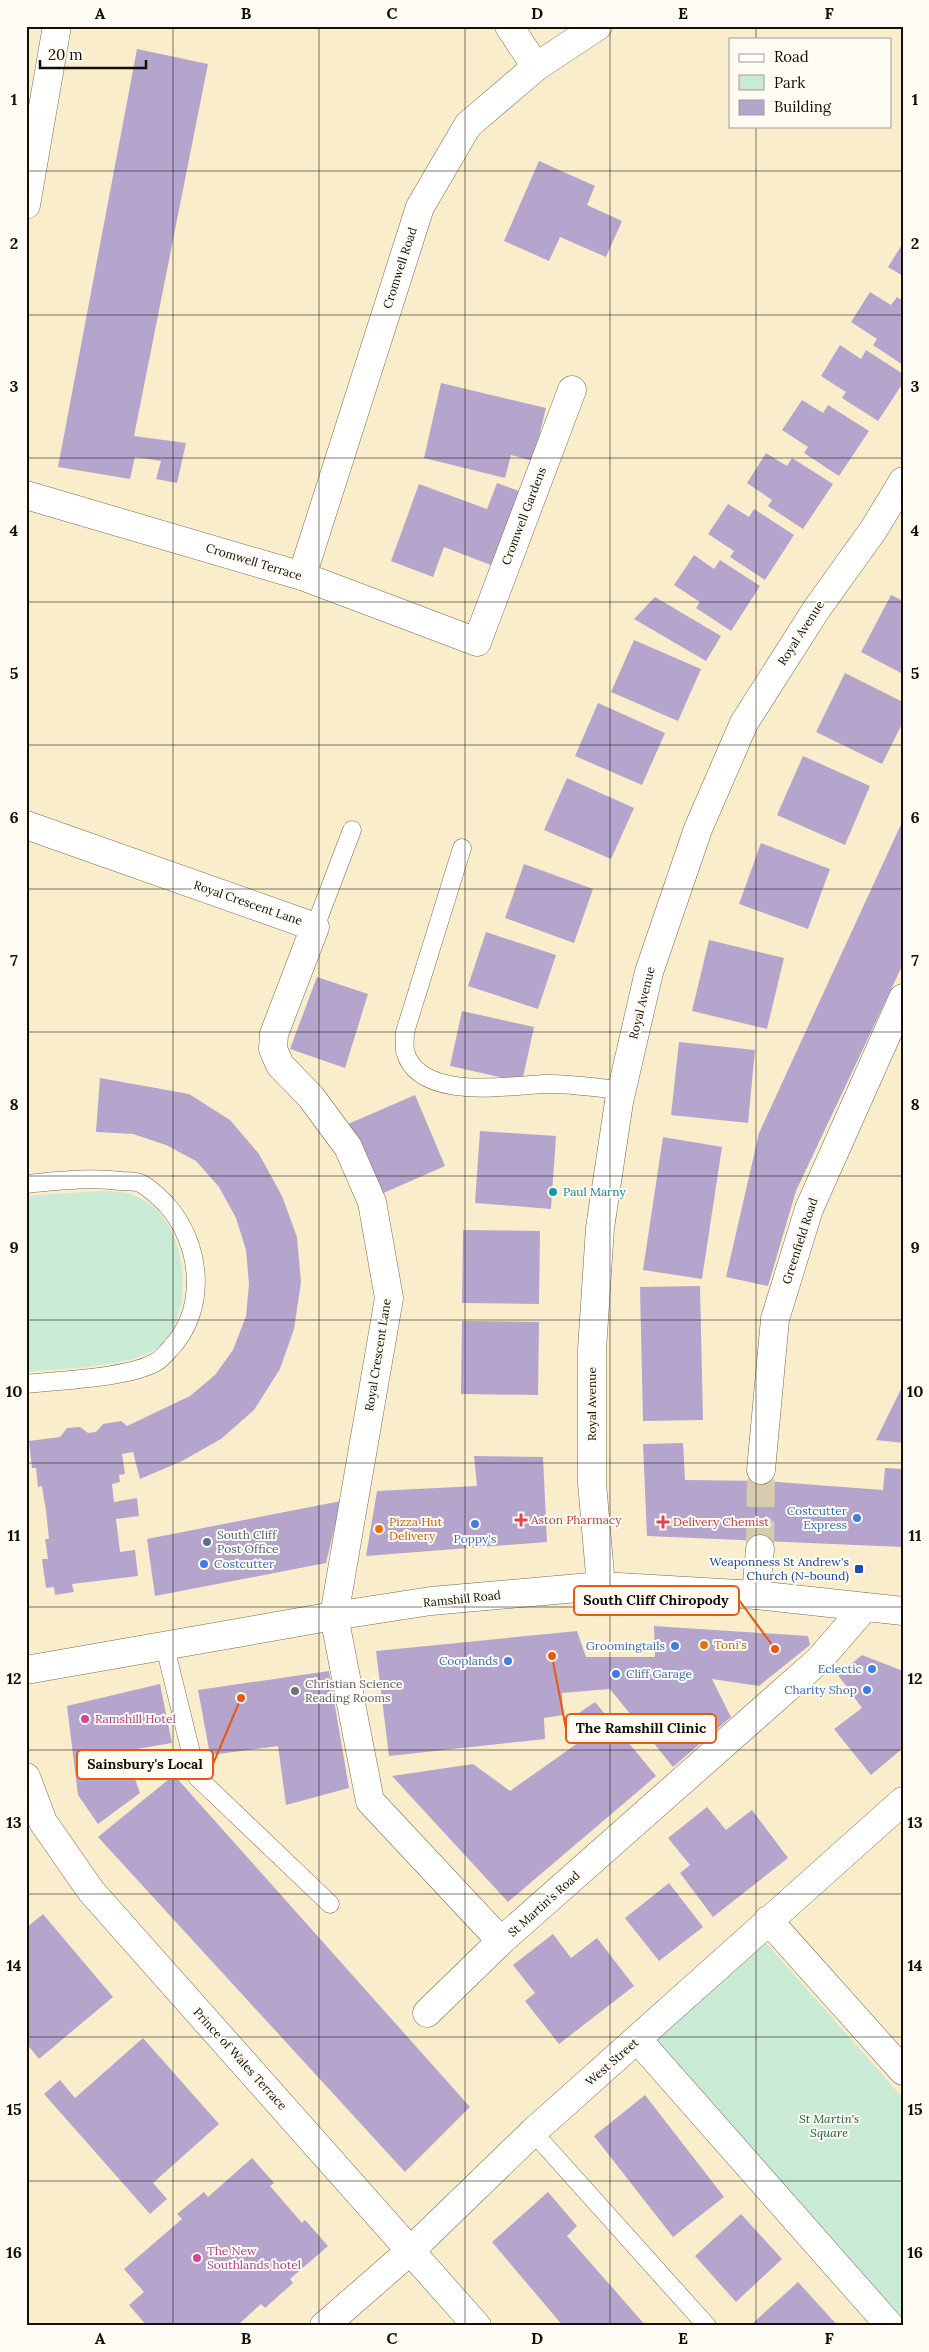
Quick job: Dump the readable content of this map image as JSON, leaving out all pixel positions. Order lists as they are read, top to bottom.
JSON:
{
  "streets": {
    "main road": [
      "Cromwell Road",
      "Cromwell Gardens",
      "Cromwell Terrace",
      "Royal Avenue",
      "Royal Crescent Lane",
      "Greenfield Road",
      "Ramshill Road",
      "St Martin's Road",
      "Prince of Wales Terrace",
      "West Street"
    ]
  },
  "crossings": [
    ["Cromwell Road", "Cromwell Terrace"],
    ["Cromwell Gardens", "Cromwell Terrace"],
    ["Royal Avenue", "Ramshill Road"],
    ["Royal Crescent Lane", "Ramshill Road"],
    ["Royal Crescent Lane", "St Martin's Road"],
    ["Ramshill Road", "St Martin's Road"],
    ["Prince of Wales Terrace", "West Street"]
  ],
  "parks": ["St Martin's Square"],
  "places": {
    "other": [
      "Paul Marny",
      "Costcutter Express",
      "Poppy's",
      "Pizza Hut Delivery",
      "South Cliff Post Office",
      "Costcutter",
      "Toni's",
      "Groomingtails",
      "South Cliff Chiropody",
      "The Ramshill Clinic",
      "Cooplands",
      "Eclectic",
      "Cliff Garage",
      "Charity Shop",
      "Christian Science Reading Rooms",
      "Sainsbury's Local",
      "Ramshill Hotel",
      "The New Southlands hotel"
    ],
    "health": ["Aston Pharmacy", "Delivery Chemist"],
    "transit": ["Weaponness St Andrew's Church (N-bound)"]
  },
  "legend": ["Road", "Park", "Building"],
  "scale_bar": "20 m",
  "grid": {
    "columns": [
      "A",
      "B",
      "C",
      "D",
      "E",
      "F"
    ],
    "rows": [
      "1",
      "2",
      "3",
      "4",
      "5",
      "6",
      "7",
      "8",
      "9",
      "10",
      "11",
      "12",
      "13",
      "14",
      "15",
      "16"
    ]
  }
}
